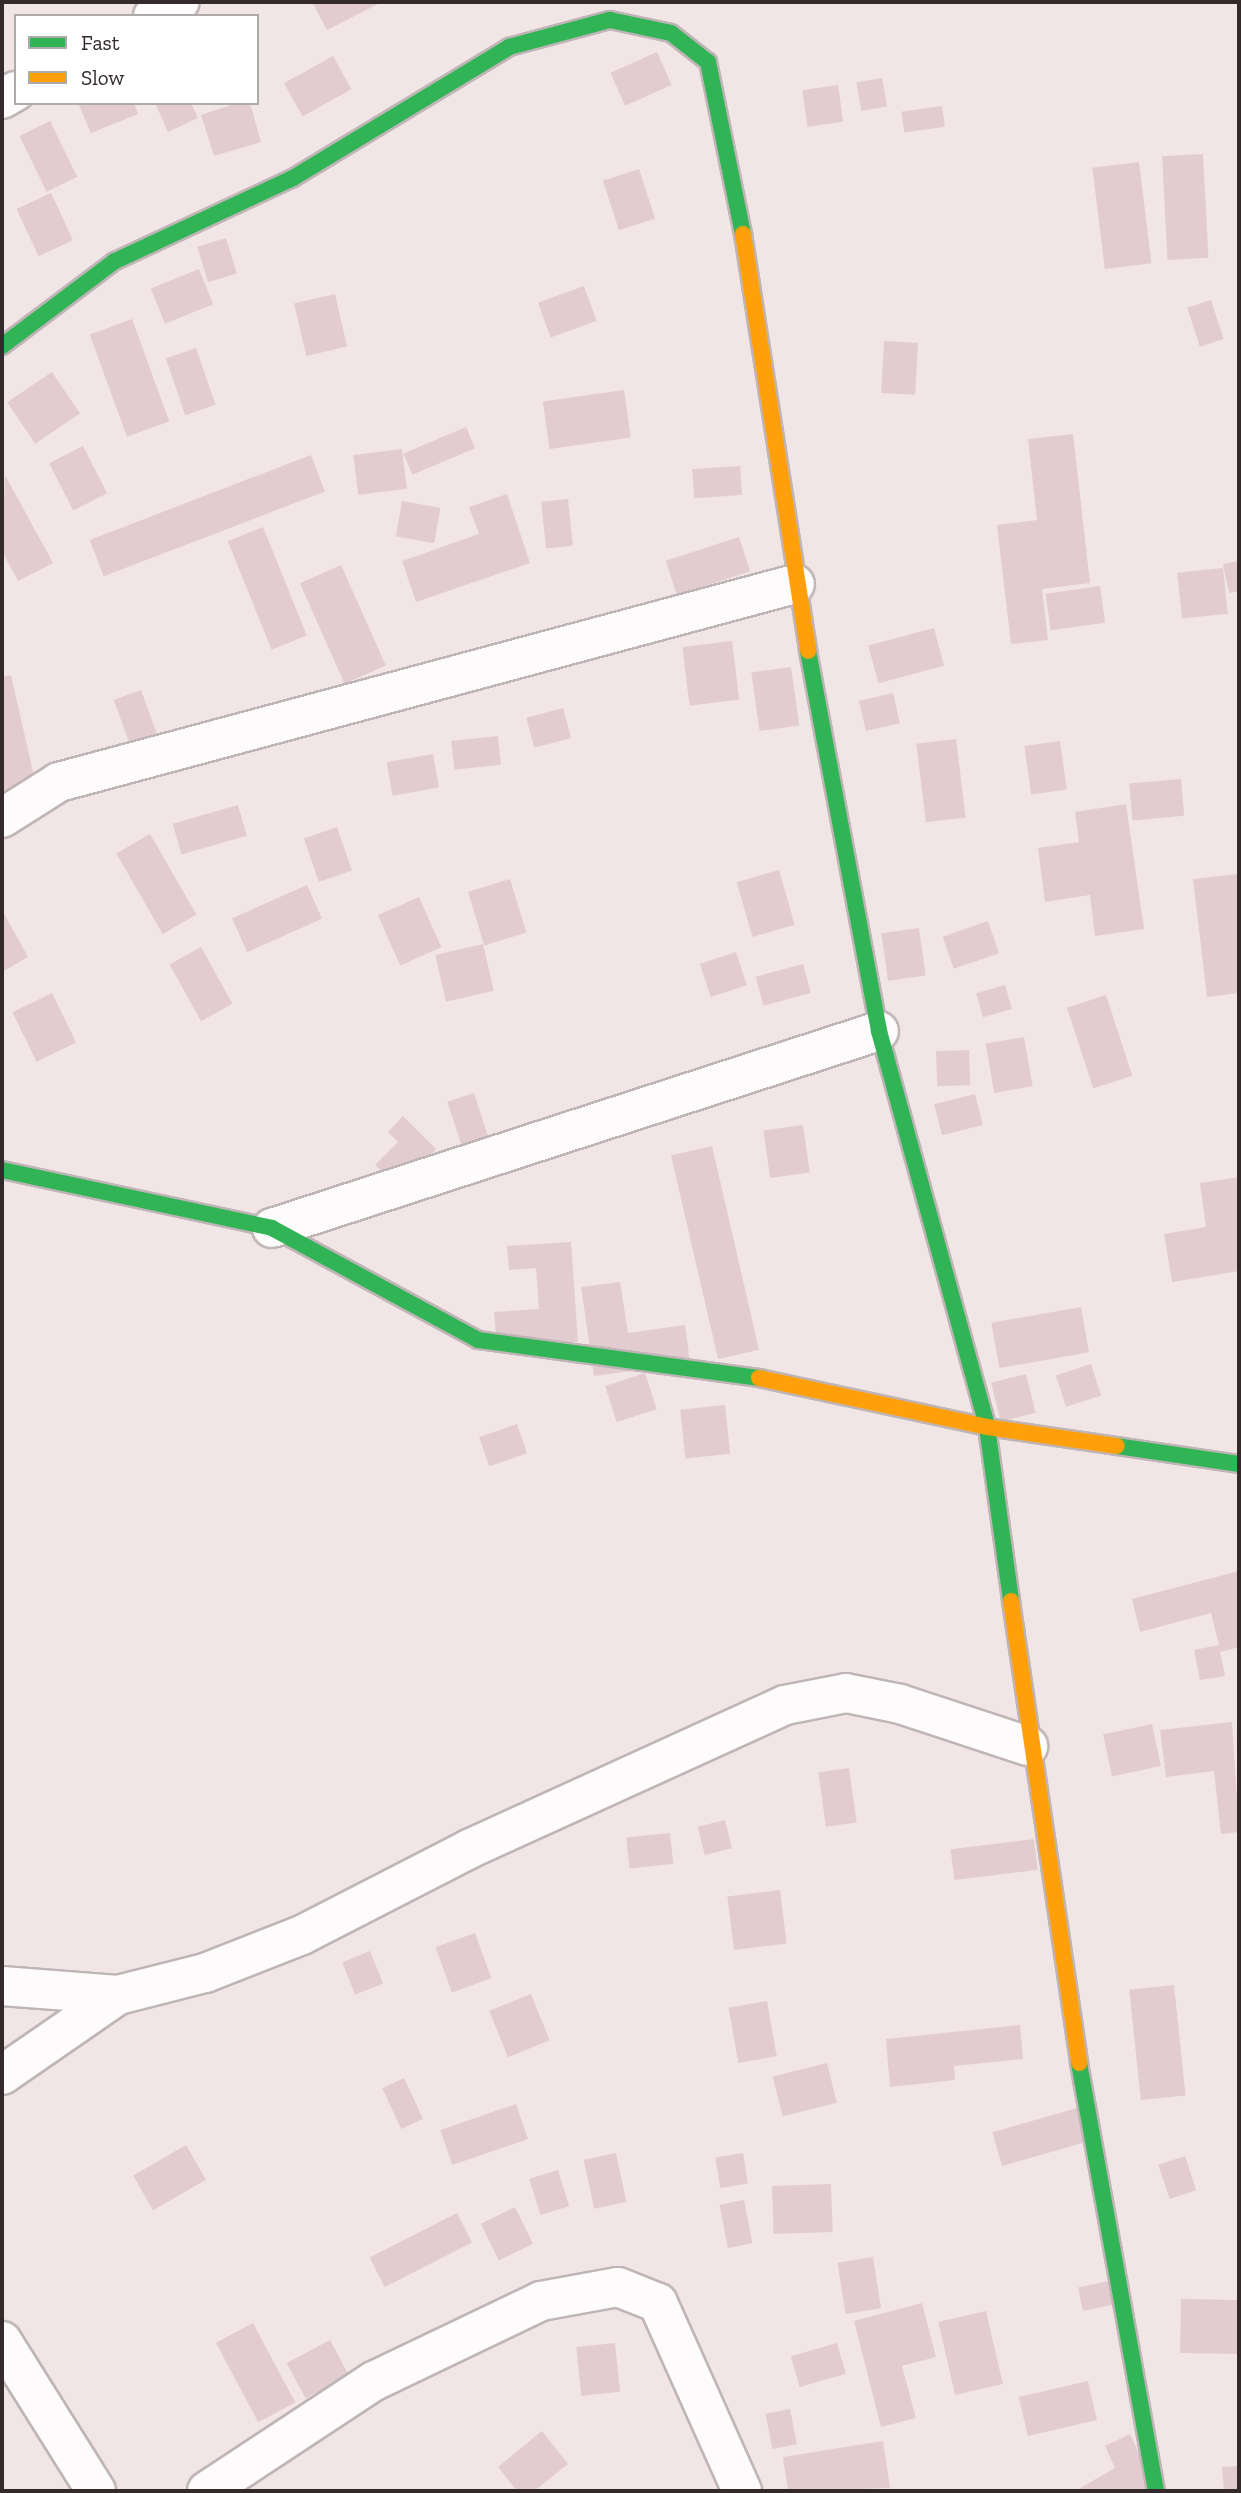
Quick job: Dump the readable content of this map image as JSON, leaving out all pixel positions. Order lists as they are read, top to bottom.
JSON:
{
  "legend": ["Fast", "Slow"]
}
